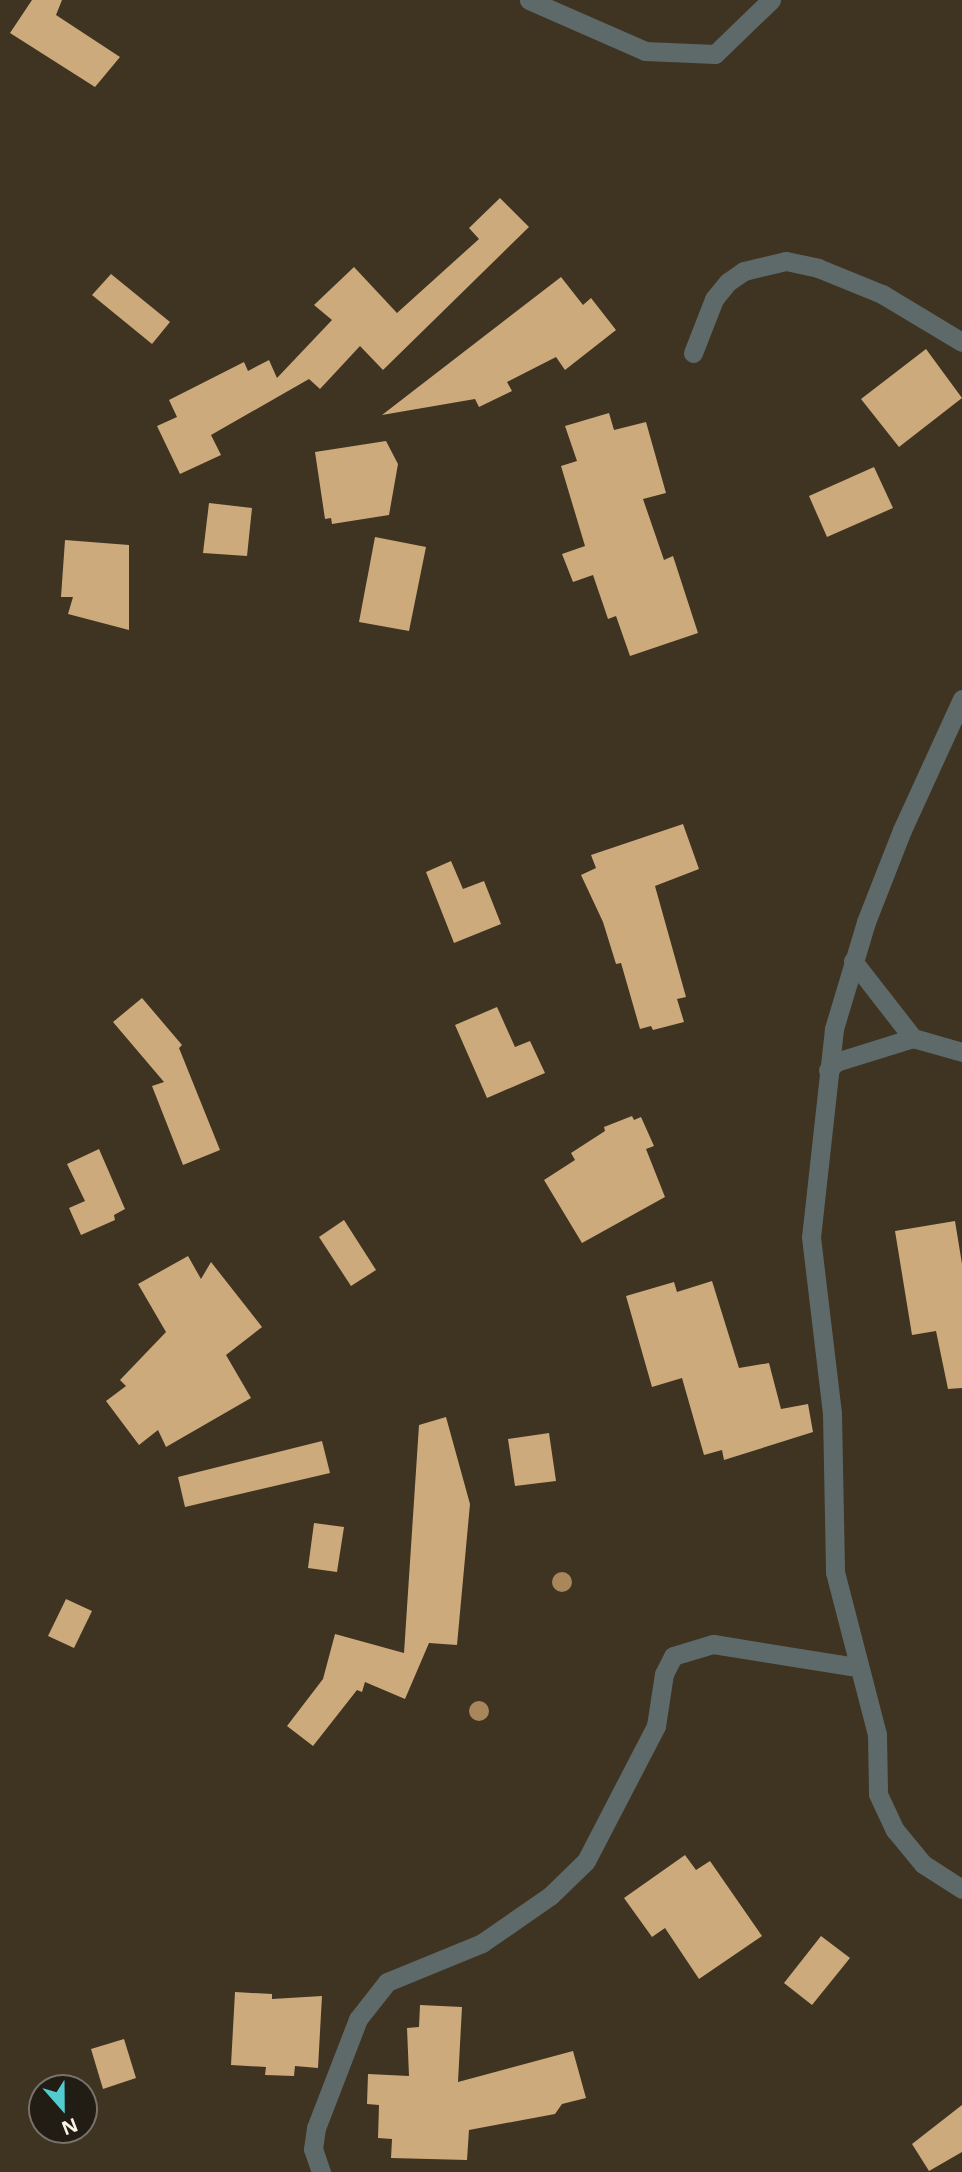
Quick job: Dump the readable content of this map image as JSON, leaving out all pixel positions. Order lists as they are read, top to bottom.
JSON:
{
  "north": "bottom"
}
